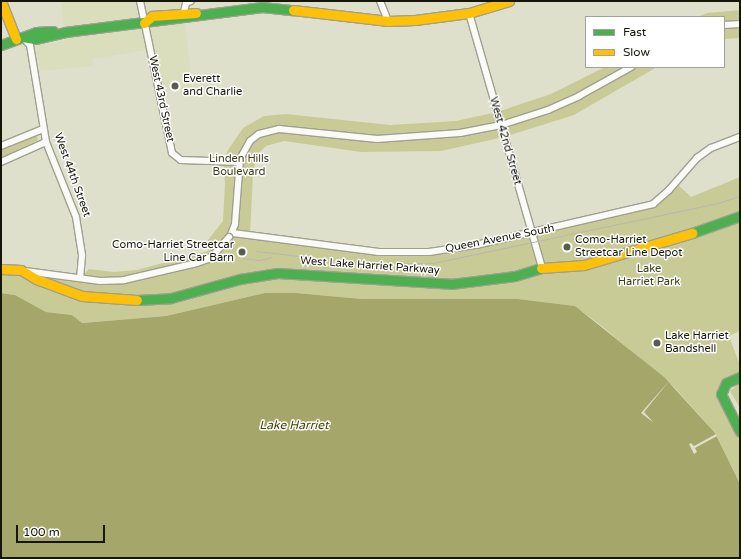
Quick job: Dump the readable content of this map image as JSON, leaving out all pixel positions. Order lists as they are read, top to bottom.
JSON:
{
  "streets": {
    "street": [
      "West 43rd Street",
      "West 42nd Street",
      "West 44th Street",
      "Queen Avenue South",
      "West Lake Harriet Parkway"
    ]
  },
  "crossings": [
    ["West 42nd Street", "Queen Avenue South"],
    ["West 42nd Street", "West Lake Harriet Parkway"],
    ["West 44th Street", "West Lake Harriet Parkway"],
    ["Queen Avenue South", "West Lake Harriet Parkway"]
  ],
  "water": ["Lake Harriet"],
  "parks": ["Linden Hills Boulevard", "Lake Harriet Park"],
  "places": [
    "Everett and Charlie",
    "Como-Harriet Streetcar Line Depot",
    "Como-Harriet Streetcar Line Car Barn",
    "Lake Harriet Bandshell"
  ],
  "legend": ["Fast", "Slow"],
  "scale_bar": "100 m"
}
